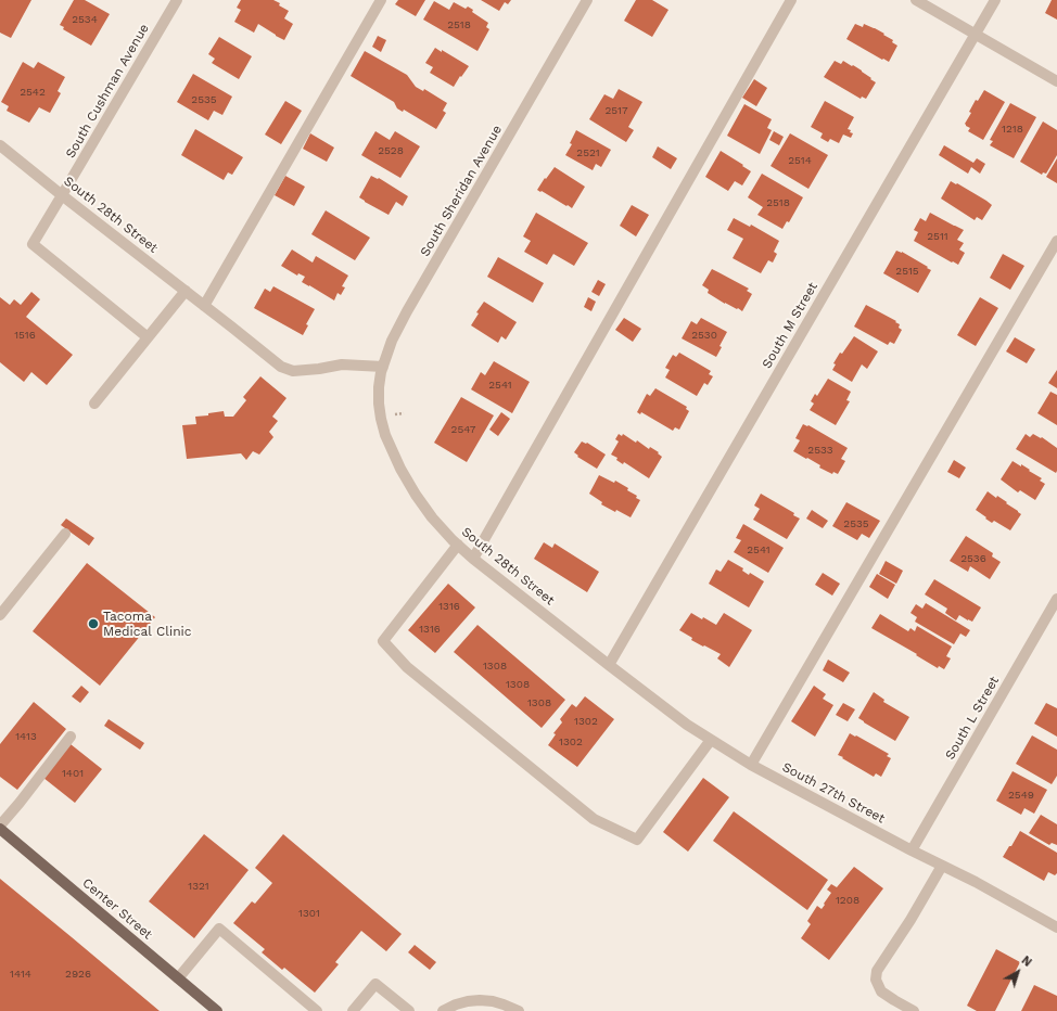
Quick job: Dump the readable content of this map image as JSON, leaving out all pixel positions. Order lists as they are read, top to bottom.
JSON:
{
  "streets": {
    "main road": ["Center Street"],
    "street": [
      "South Cushman Avenue",
      "South Sheridan Avenue",
      "South 28th Street",
      "South M Street",
      "South L Street",
      "South 27th Street"
    ]
  },
  "crossings": [
    ["South Cushman Avenue", "South 28th Street"],
    ["South Sheridan Avenue", "South 28th Street"],
    ["South 28th Street", "South M Street"],
    ["South 28th Street", "South 27th Street"],
    ["South M Street", "South 27th Street"],
    ["South L Street", "South 27th Street"]
  ],
  "places": ["Tacoma Medical Clinic"],
  "house_numbers": [
    "2534",
    "2518",
    "2542",
    "2535",
    "2517",
    "1218",
    "2528",
    "2521",
    "2514",
    "2518",
    "2511",
    "2515",
    "1516",
    "2530",
    "2541",
    "2547",
    "2533",
    "2535",
    "2541",
    "2536",
    "1316",
    "1316",
    "1308",
    "1308",
    "1308",
    "1302",
    "1413",
    "1302",
    "1401",
    "2549",
    "1321",
    "1208",
    "1301",
    "1414",
    "2926"
  ],
  "north": "top right"
}
